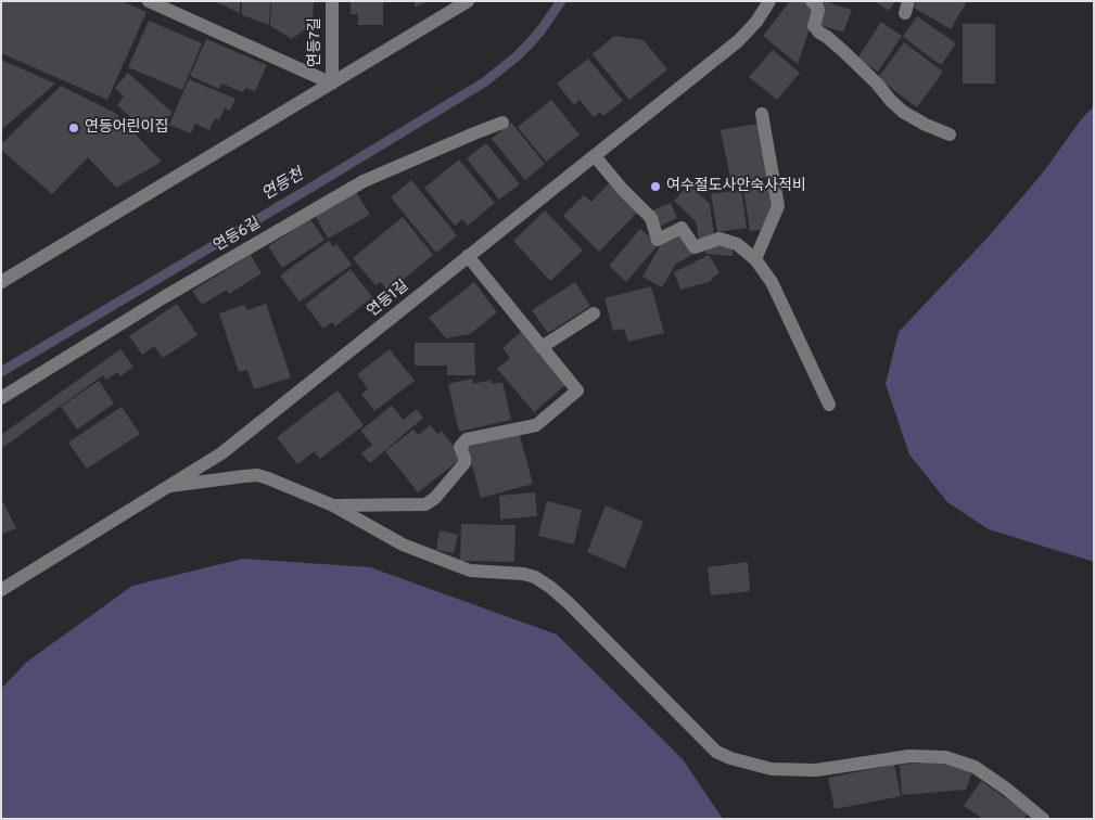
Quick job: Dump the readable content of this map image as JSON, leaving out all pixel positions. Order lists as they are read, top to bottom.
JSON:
{
  "streets": {
    "street": ["연등7길", "연등6길", "연등1길"]
  },
  "water": ["연등천"],
  "places": ["연등어린이집", "여수절도사안숙사적비"]
}
